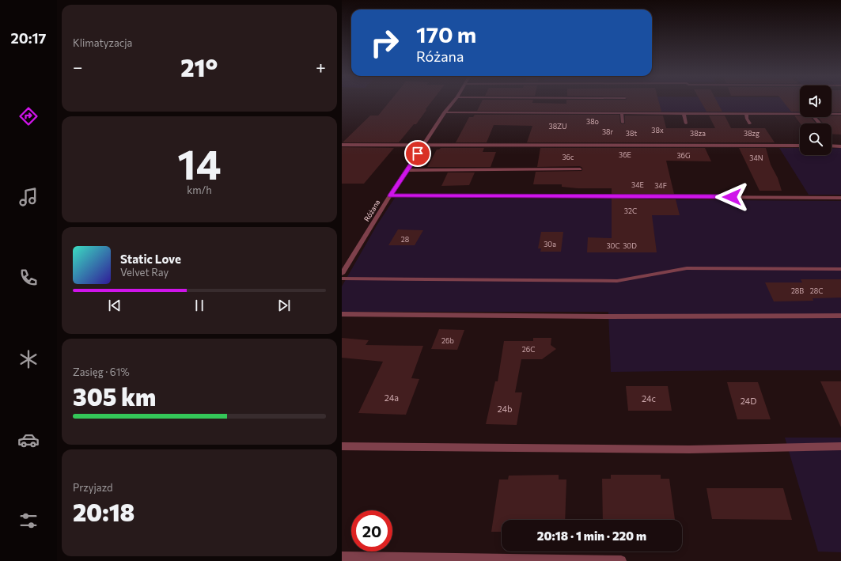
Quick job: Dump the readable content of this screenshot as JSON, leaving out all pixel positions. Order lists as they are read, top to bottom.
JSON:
{
  "streets": {
    "street": ["Różana"]
  },
  "house_numbers": [
    "38o",
    "38ZU",
    "38x",
    "38r",
    "38t",
    "38za",
    "38zg",
    "36E",
    "36G",
    "36c",
    "34N",
    "34E",
    "34F",
    "32C",
    "28",
    "30a",
    "30C",
    "30D",
    "28B",
    "28C",
    "26b",
    "26C",
    "24a",
    "24c",
    "24D",
    "24b"
  ],
  "page": {
    "tabs": "20:17",
    "tile": [
      "Klimatyzacja",
      ["14", "km/h"],
      ["Zasięg · 61%", "305 km"],
      ["Przyjazd", "20:18"]
    ],
    "turn": ["170 m", "Różana"],
    "heat": ["−", "21°", "+"],
    "song": ["Static Love", "Velvet Ray"],
    "limit": "20",
    "trip": "20:18 · 1 min · 220 m"
  }
}
